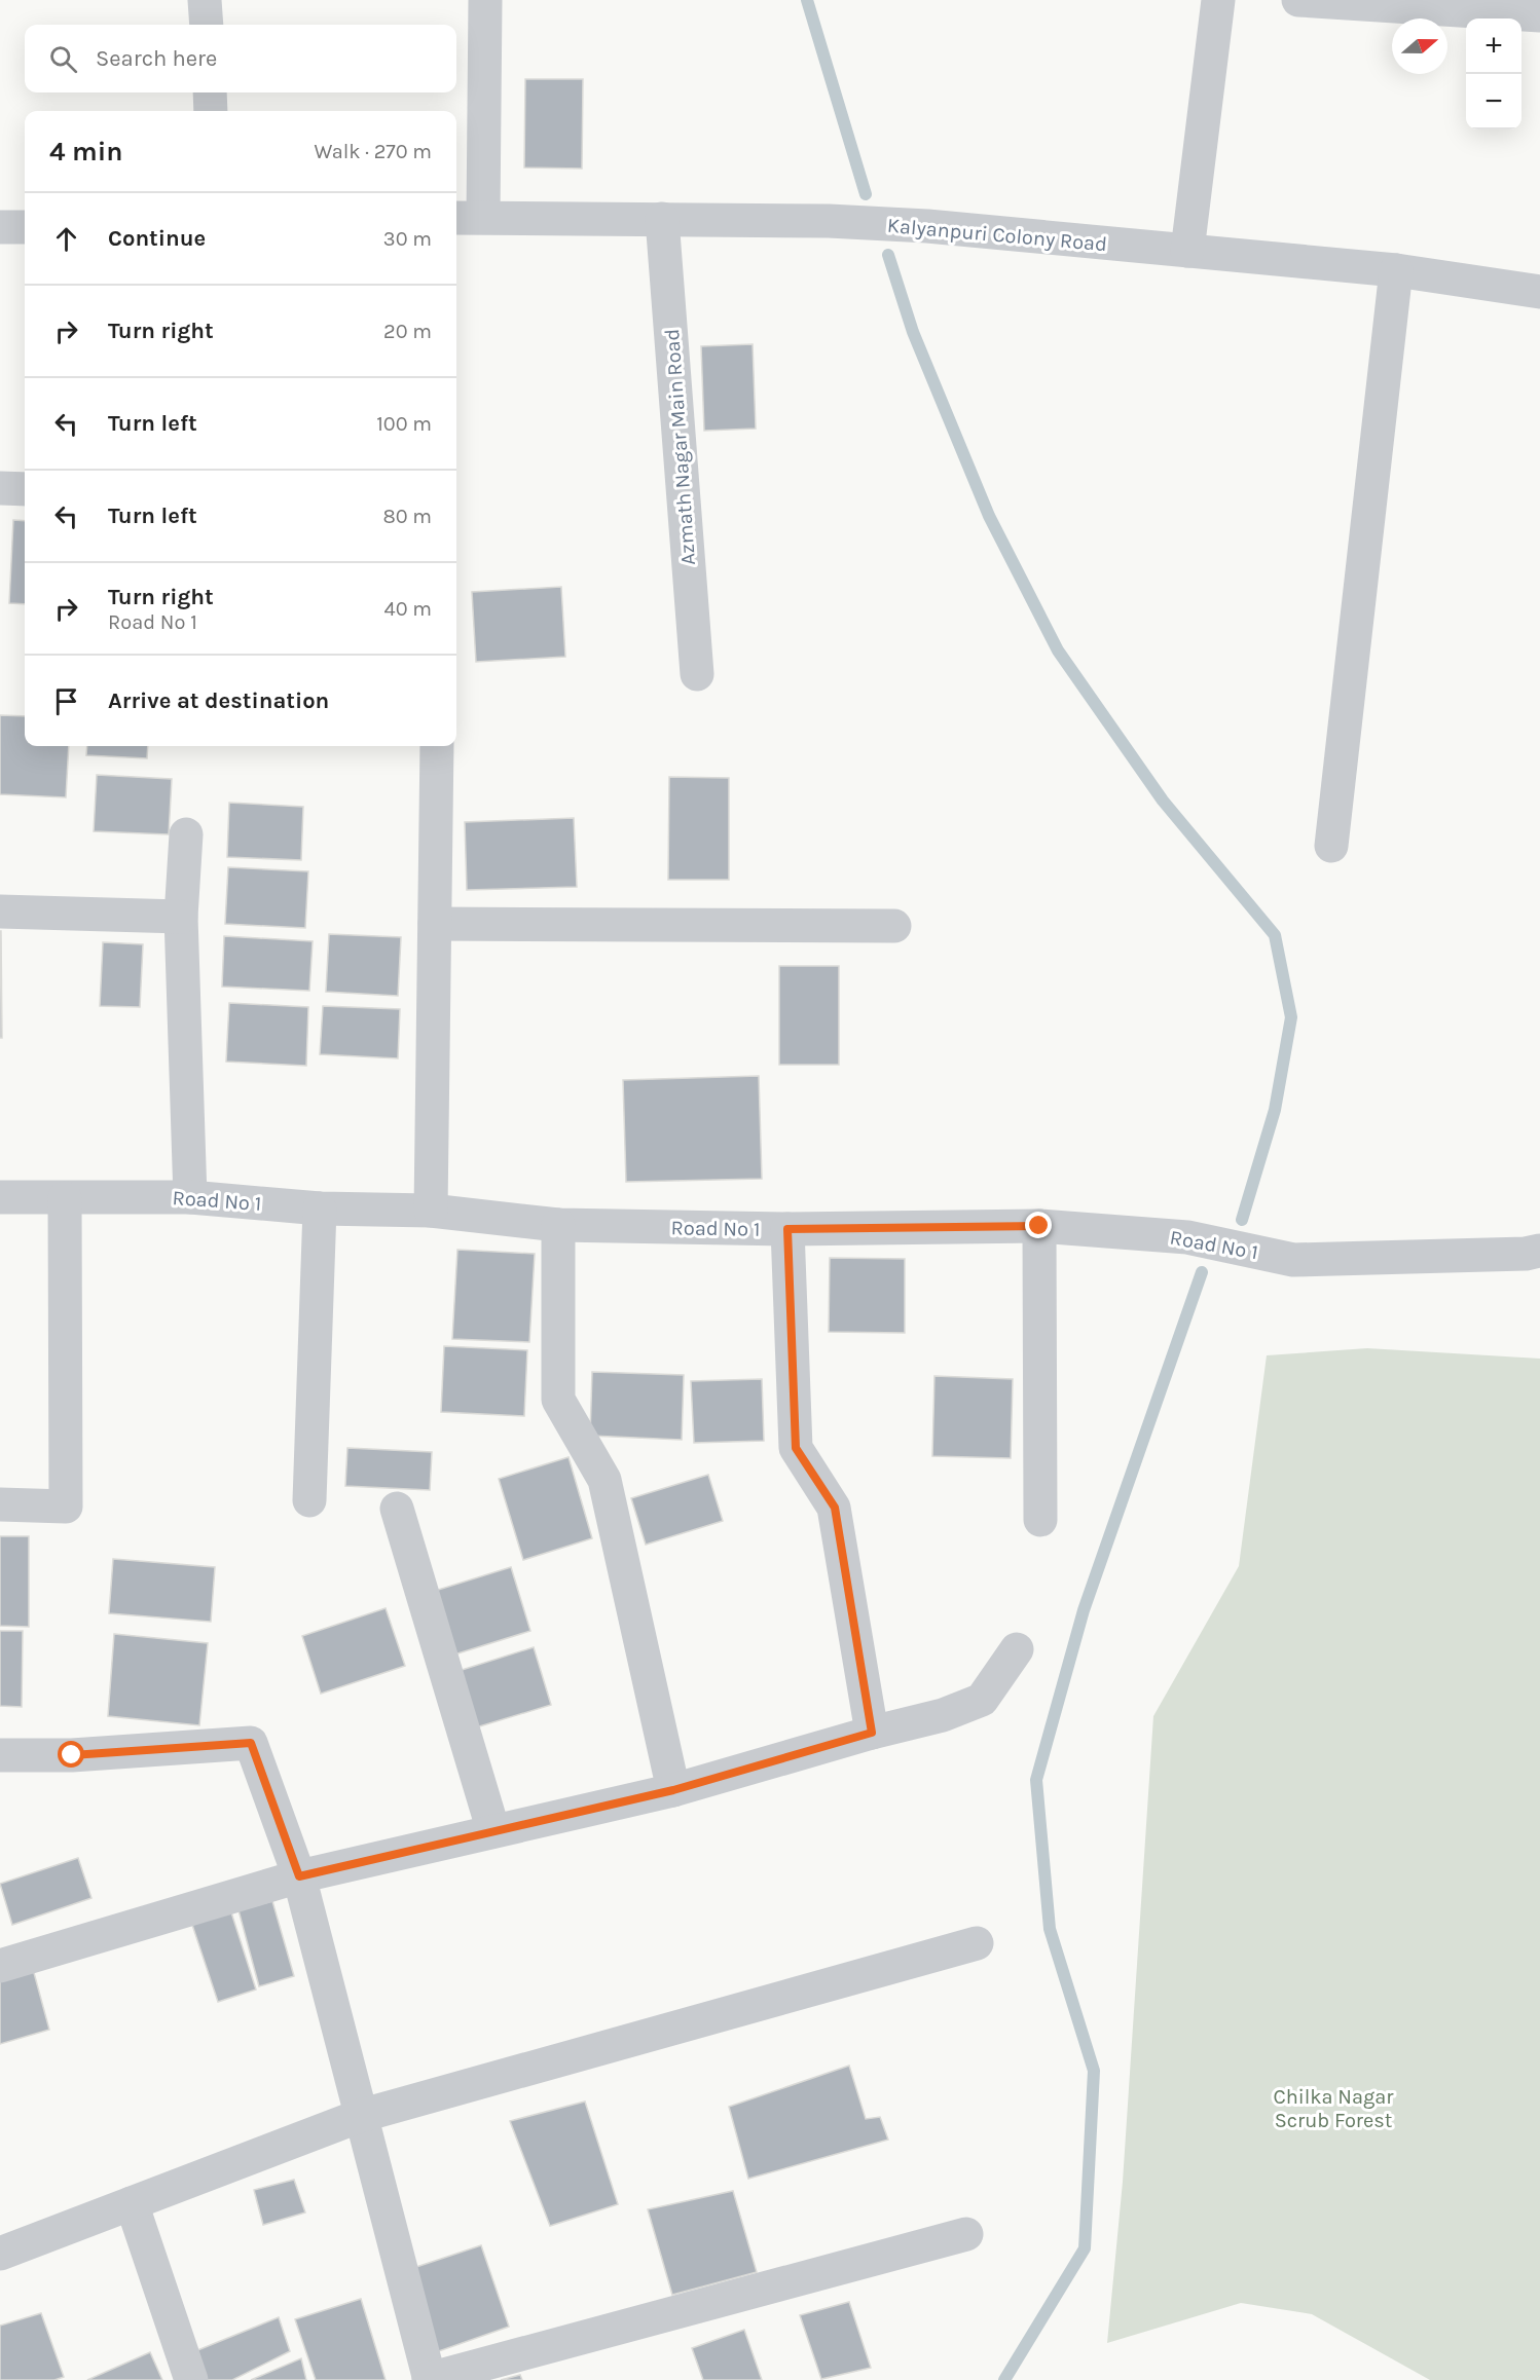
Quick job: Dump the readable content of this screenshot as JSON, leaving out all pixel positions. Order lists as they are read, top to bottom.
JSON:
{
  "streets": {
    "street": ["Kalyanpuri Colony Road", "Azmath Nagar Main Road", "Road No 1"]
  },
  "crossings": [
    ["Kalyanpuri Colony Road", "Azmath Nagar Main Road"]
  ],
  "parks": ["Chilka Nagar Scrub Forest"],
  "north": "right",
  "page": {
    "map_buttons": ["+", "−"],
    "search": "Search here",
    "heading": ["4 min", "Walk · 270 m"],
    "list": [
      ["Continue", "30 m"],
      ["Turn right", "20 m"],
      ["Turn left", "100 m"],
      ["Turn left", "80 m"],
      ["Turn right", "Road No 1", "40 m"],
      "Arrive at destination"
    ]
  }
}
